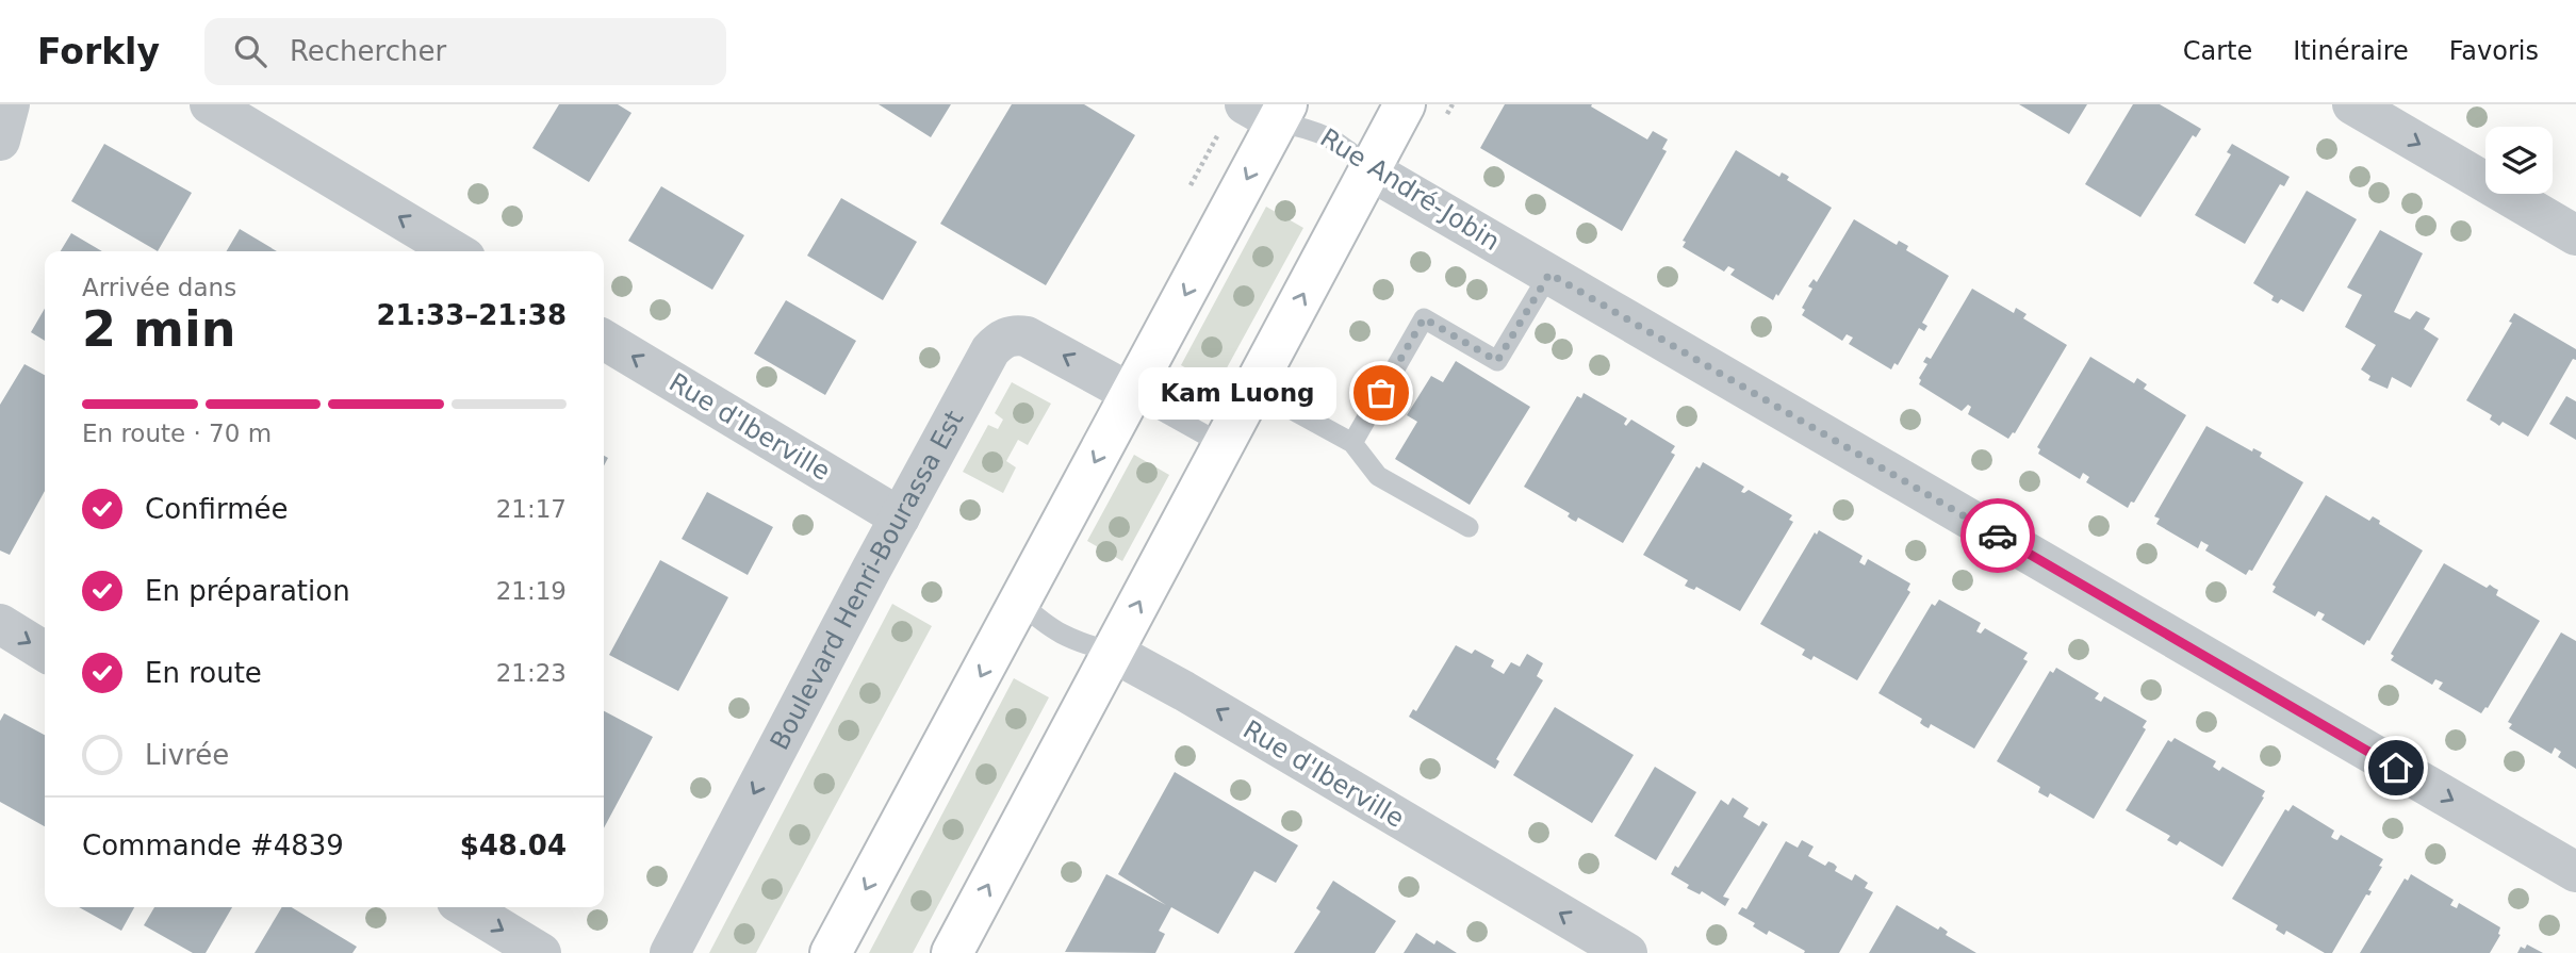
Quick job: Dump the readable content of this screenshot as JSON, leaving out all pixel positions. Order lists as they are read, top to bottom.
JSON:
{
  "streets": {
    "street": ["Rue André-Jobin", "Rue d'Iberville", "Boulevard Henri-Bourassa Est"]
  },
  "crossings": [
    ["Rue d'Iberville", "Boulevard Henri-Bourassa Est"]
  ],
  "one_way": ["Rue André-Jobin", "Rue d'Iberville", "Boulevard Henri-Bourassa Est"],
  "places": ["Kam Luong"],
  "page": {
    "header": "Forkly",
    "search": "Rechercher",
    "nav": ["Carte", "Itinéraire", "Favoris"],
    "heading": ["2 min", "Arrivée dans", "21:33–21:38"],
    "panel": ["Commande #4839", "$48.04"],
    "bubble": "Kam Luong",
    "bar": "En route · 70 m",
    "list": [
      ["Confirmée", "21:17"],
      ["En préparation", "21:19"],
      ["En route", "21:23"],
      "Livrée"
    ]
  }
}
